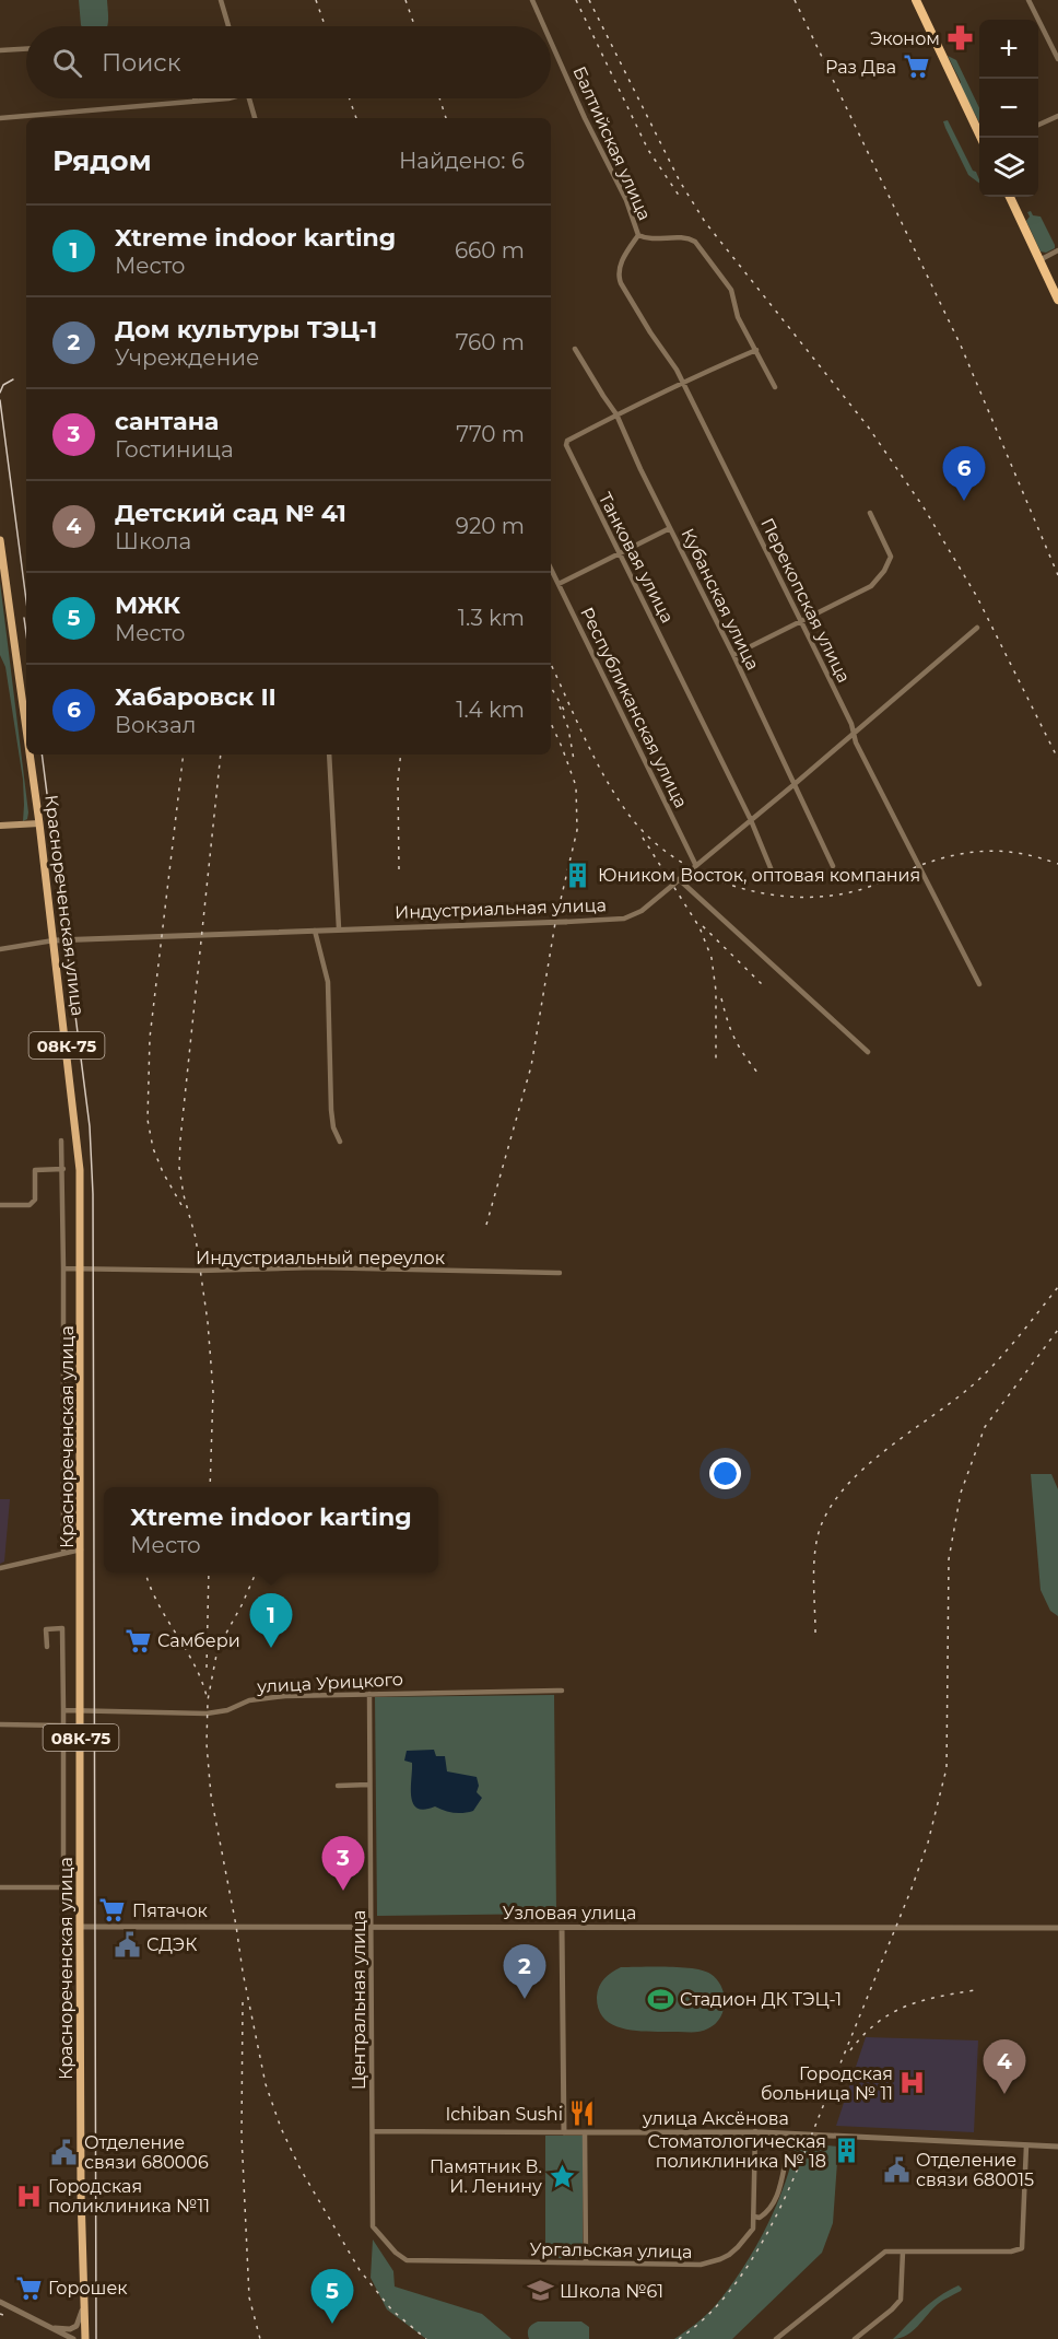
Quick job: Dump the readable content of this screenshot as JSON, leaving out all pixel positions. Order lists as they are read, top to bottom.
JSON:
{
  "streets": {
    "main road": ["Краснореченская улица", "08К-75"],
    "street": [
      "Балтийская улица",
      "Танковая улица",
      "Кубанская улица",
      "Перекопская улица",
      "Республиканская улица",
      "Индустриальная улица",
      "Индустриальный переулок",
      "улица Урицкого",
      "Узловая улица",
      "Центральная улица",
      "улица Аксёнова",
      "Ургальская улица"
    ]
  },
  "crossings": [
    ["Балтийская улица", "Танковая улица"],
    ["Балтийская улица", "Перекопская улица"],
    ["Танковая улица", "Кубанская улица"],
    ["Танковая улица", "Перекопская улица"],
    ["Танковая улица", "Индустриальная улица"],
    ["Кубанская улица", "Индустриальная улица"],
    ["Перекопская улица", "Индустриальная улица"],
    ["Республиканская улица", "Индустриальная улица"],
    ["Краснореченская улица", "Индустриальная улица"],
    ["Краснореченская улица", "Индустриальный переулок"],
    ["Краснореченская улица", "улица Урицкого"],
    ["Краснореченская улица", "Узловая улица"],
    ["улица Урицкого", "Центральная улица"],
    ["Узловая улица", "Центральная улица"],
    ["Центральная улица", "улица Аксёнова"],
    ["Центральная улица", "Ургальская улица"],
    ["улица Аксёнова", "Ургальская улица"]
  ],
  "places": {
    "pharmacy": ["Эконом"],
    "supermarket": [
      "Раз Два",
      "Самбери",
      "Пятачок",
      "Горошек"
    ],
    "building": ["Юником Восток, оптовая компания", "Стоматологическая поликлиника № 18"],
    "public building": ["СДЭК", "Отделение связи 680006", "Отделение связи 680015"],
    "sports": ["Стадион ДК ТЭЦ-1"],
    "hospital": ["Городская больница № 11", "Городская поликлиника №11"],
    "restaurant": ["Ichiban Sushi"],
    "place": ["Памятник В. И. Ленину"],
    "school or university": ["Школа №61"]
  },
  "page": {
    "map_buttons": ["+", "−"],
    "search": "Поиск",
    "heading": ["Рядом", "Найдено: 6"],
    "list": [
      {
        "mark": "1",
        "name": "Xtreme indoor karting",
        "note": "Место",
        "value": "660 m"
      },
      {
        "mark": "2",
        "name": "Дом культуры ТЭЦ-1",
        "note": "Учреждение",
        "value": "760 m"
      },
      {
        "mark": "3",
        "name": "сантана",
        "note": "Гостиница",
        "value": "770 m"
      },
      {
        "mark": "4",
        "name": "Детский сад № 41",
        "note": "Школа",
        "value": "920 m"
      },
      {
        "mark": "5",
        "name": "МЖК",
        "note": "Место",
        "value": "1.3 km"
      },
      {
        "mark": "6",
        "name": "Хабаровск II",
        "note": "Вокзал",
        "value": "1.4 km"
      }
    ],
    "pins": [
      "6",
      "1",
      "3",
      "2",
      "4",
      "5"
    ],
    "popup": ["Xtreme indoor karting", "Место"]
  }
}
